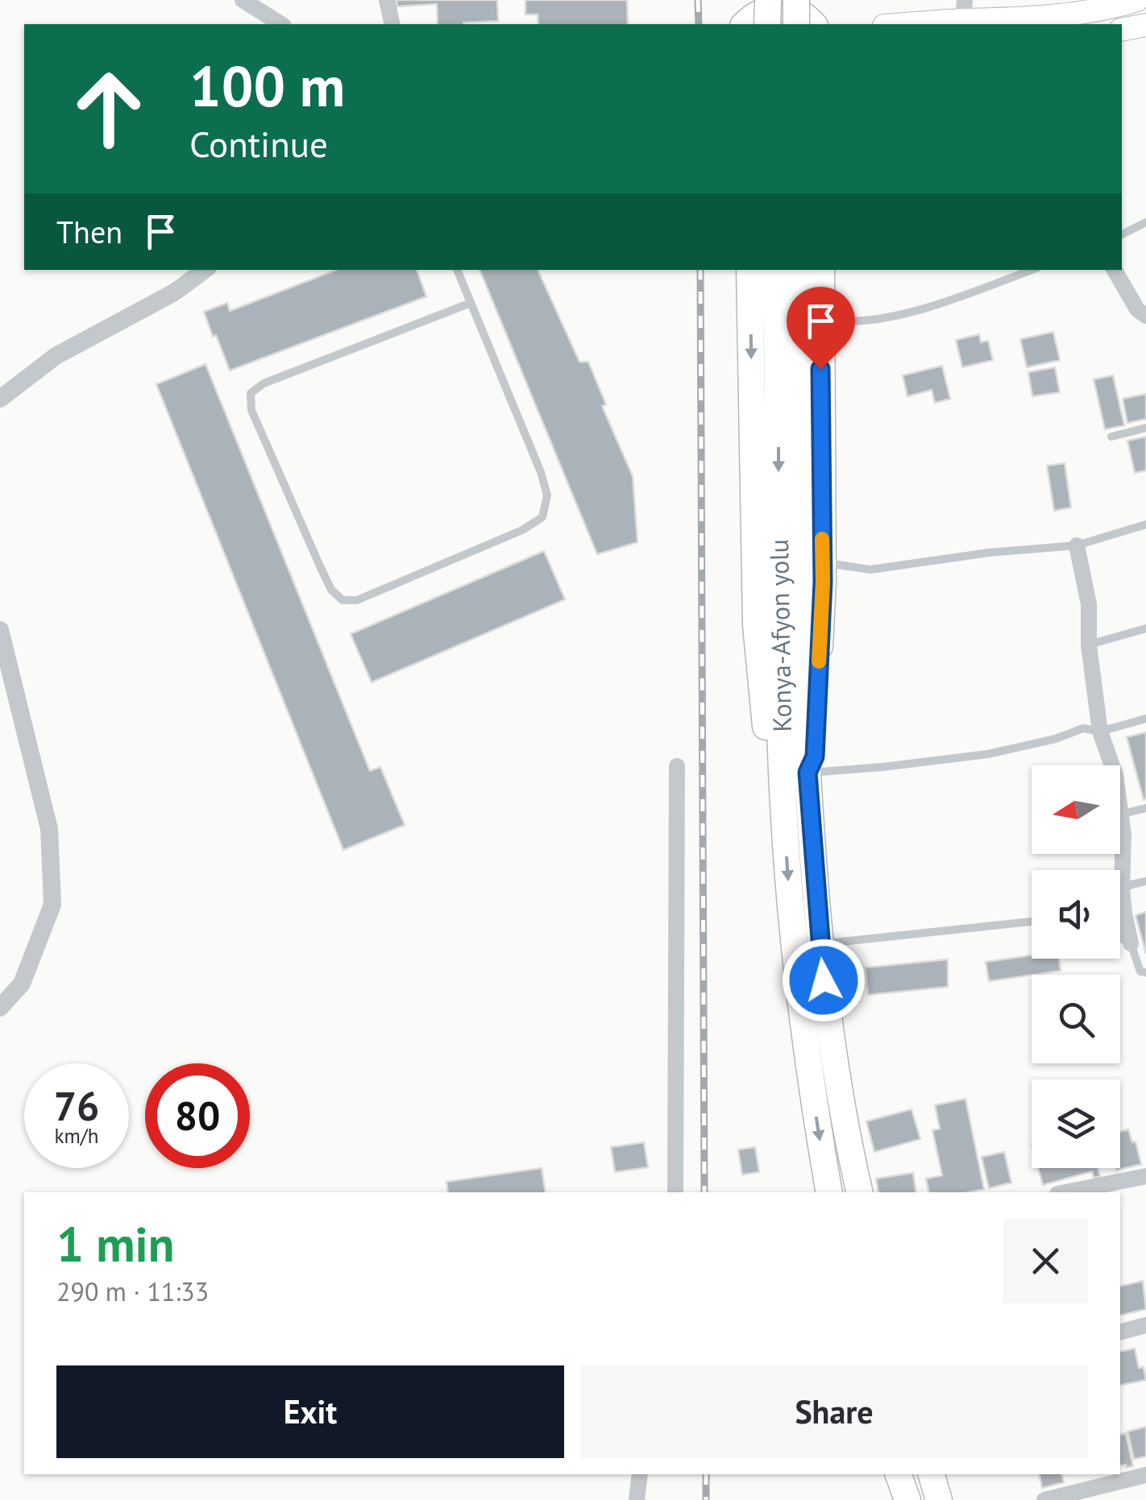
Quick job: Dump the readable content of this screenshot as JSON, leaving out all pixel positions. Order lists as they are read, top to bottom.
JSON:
{
  "streets": {
    "highway": ["Konya-Afyon yolu"]
  },
  "north": "left",
  "page": {
    "turn": ["100 m", "Continue"],
    "then": "Then",
    "speed": "76 km/h",
    "limit": "80",
    "heading": ["1 min", "290 m · 11:33"],
    "buttons": ["Exit", "Share"]
  }
}
